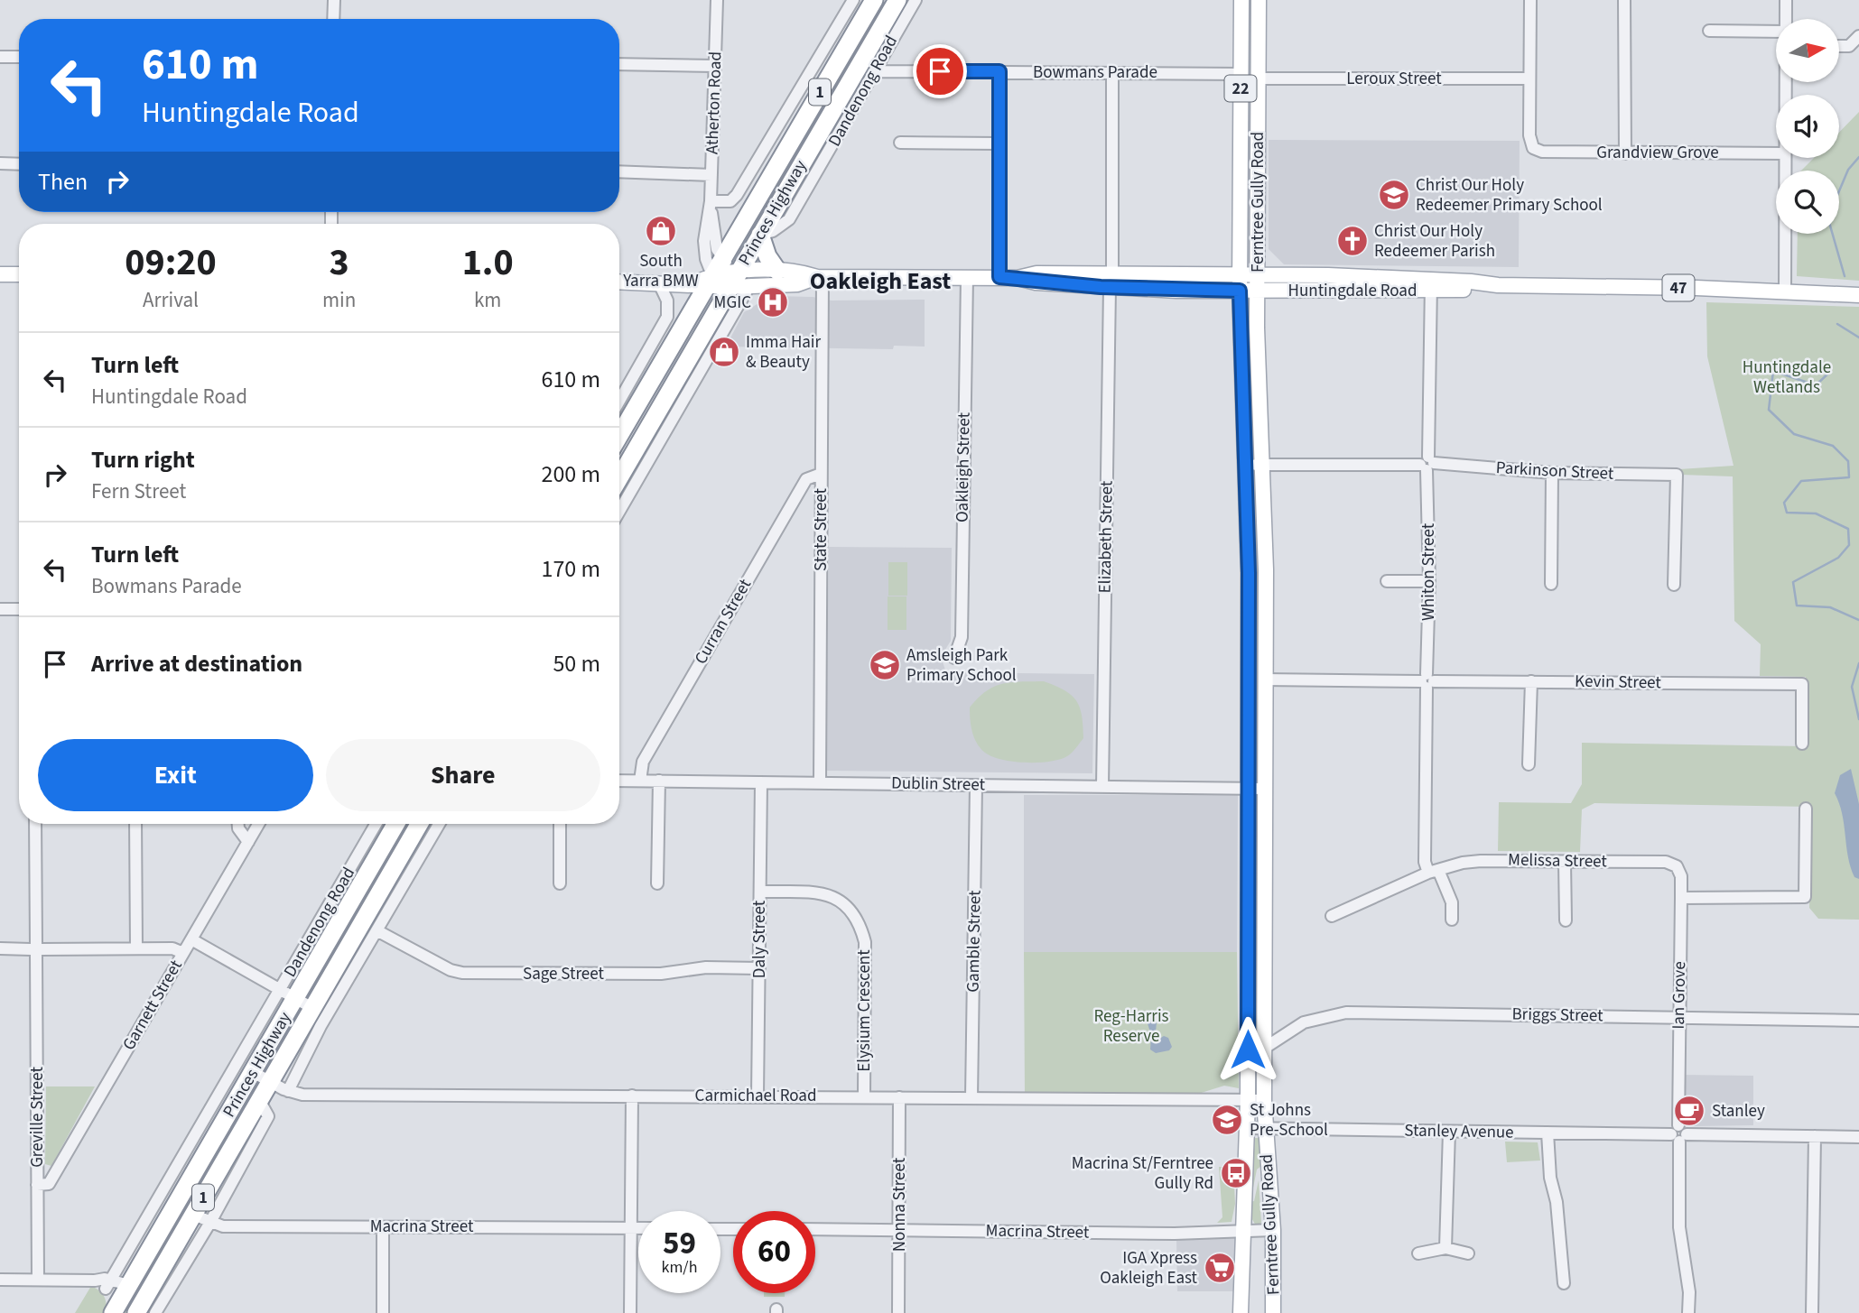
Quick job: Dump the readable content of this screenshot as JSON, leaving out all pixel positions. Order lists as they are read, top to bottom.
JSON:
{
  "streets": {
    "highway": ["1", "Princes Highway"],
    "main road": [
      "22",
      "Ferntree Gully Road",
      "47",
      "Huntingdale Road"
    ],
    "street": [
      "Bowmans Parade",
      "Leroux Street",
      "Dandenong Road",
      "Atherton Road",
      "Grandview Grove",
      "Oakleigh Street",
      "Parkinson Street",
      "State Street",
      "Elizabeth Street",
      "Whiton Street",
      "Curran Street",
      "Kevin Street",
      "Dublin Street",
      "Melissa Street",
      "Daly Street",
      "Gamble Street",
      "Sage Street",
      "Ian Grove",
      "Garnett Street",
      "Elysium Crescent",
      "Briggs Street",
      "Carmichael Road",
      "Greville Street",
      "Stanley Avenue",
      "Nonna Street",
      "Macrina Street"
    ]
  },
  "crossings": [
    ["Bowmans Parade", "Dandenong Road"],
    ["Bowmans Parade", "Ferntree Gully Road"],
    ["Bowmans Parade", "Elizabeth Street"],
    ["Leroux Street", "Grandview Grove"],
    ["Leroux Street", "Ferntree Gully Road"],
    ["Dandenong Road", "Princes Highway"],
    ["Atherton Road", "Princes Highway"],
    ["Atherton Road", "Huntingdale Road"],
    ["Ferntree Gully Road", "Huntingdale Road"],
    ["Ferntree Gully Road", "Parkinson Street"],
    ["Ferntree Gully Road", "Kevin Street"],
    ["Ferntree Gully Road", "Dublin Street"],
    ["Ferntree Gully Road", "Briggs Street"],
    ["Ferntree Gully Road", "Carmichael Road"],
    ["Ferntree Gully Road", "Stanley Avenue"],
    ["Ferntree Gully Road", "Macrina Street"],
    ["Princes Highway", "Huntingdale Road"],
    ["Princes Highway", "Carmichael Road"],
    ["Princes Highway", "Macrina Street"],
    ["Huntingdale Road", "Oakleigh Street"],
    ["Huntingdale Road", "State Street"],
    ["Huntingdale Road", "Elizabeth Street"],
    ["Huntingdale Road", "Whiton Street"],
    ["Parkinson Street", "Whiton Street"],
    ["State Street", "Curran Street"],
    ["State Street", "Dublin Street"],
    ["Elizabeth Street", "Dublin Street"],
    ["Whiton Street", "Kevin Street"],
    ["Whiton Street", "Melissa Street"],
    ["Curran Street", "Dublin Street"],
    ["Dublin Street", "Daly Street"],
    ["Dublin Street", "Gamble Street"],
    ["Melissa Street", "Ian Grove"],
    ["Daly Street", "Sage Street"],
    ["Daly Street", "Elysium Crescent"],
    ["Daly Street", "Carmichael Road"],
    ["Gamble Street", "Carmichael Road"],
    ["Ian Grove", "Briggs Street"],
    ["Ian Grove", "Stanley Avenue"],
    ["Garnett Street", "Greville Street"],
    ["Elysium Crescent", "Carmichael Road"],
    ["Carmichael Road", "Nonna Street"],
    ["Nonna Street", "Macrina Street"]
  ],
  "districts": ["Oakleigh East"],
  "parks": ["Huntingdale Wetlands", "Reg-Harris Reserve"],
  "places": {
    "school or university": ["Christ Our Holy Redeemer Primary School", "Amsleigh Park Primary School", "St Johns Pre-School"],
    "shop": ["South Yarra BMW", "Imma Hair & Beauty"],
    "church": ["Christ Our Holy Redeemer Parish"],
    "hospital": ["MGIC"],
    "cafe": ["Stanley"],
    "bus stop": ["Macrina St/Ferntree Gully Rd"],
    "supermarket": ["IGA Xpress Oakleigh East"]
  },
  "north": "right",
  "page": {
    "turn": ["610 m", "Huntingdale Road"],
    "then": "Then",
    "eta": [
      "09:20",
      "Arrival",
      "3",
      "min",
      "1.0",
      "km"
    ],
    "list": [
      {
        "name": "Turn left",
        "note": "Huntingdale Road",
        "value": "610 m"
      },
      {
        "name": "Turn right",
        "note": "Fern Street",
        "value": "200 m"
      },
      {
        "name": "Turn left",
        "note": "Bowmans Parade",
        "value": "170 m"
      },
      {
        "name": "Arrive at destination",
        "value": "50 m"
      }
    ],
    "buttons": ["Exit", "Share"],
    "speed": "59 km/h",
    "limit": "60"
  }
}
